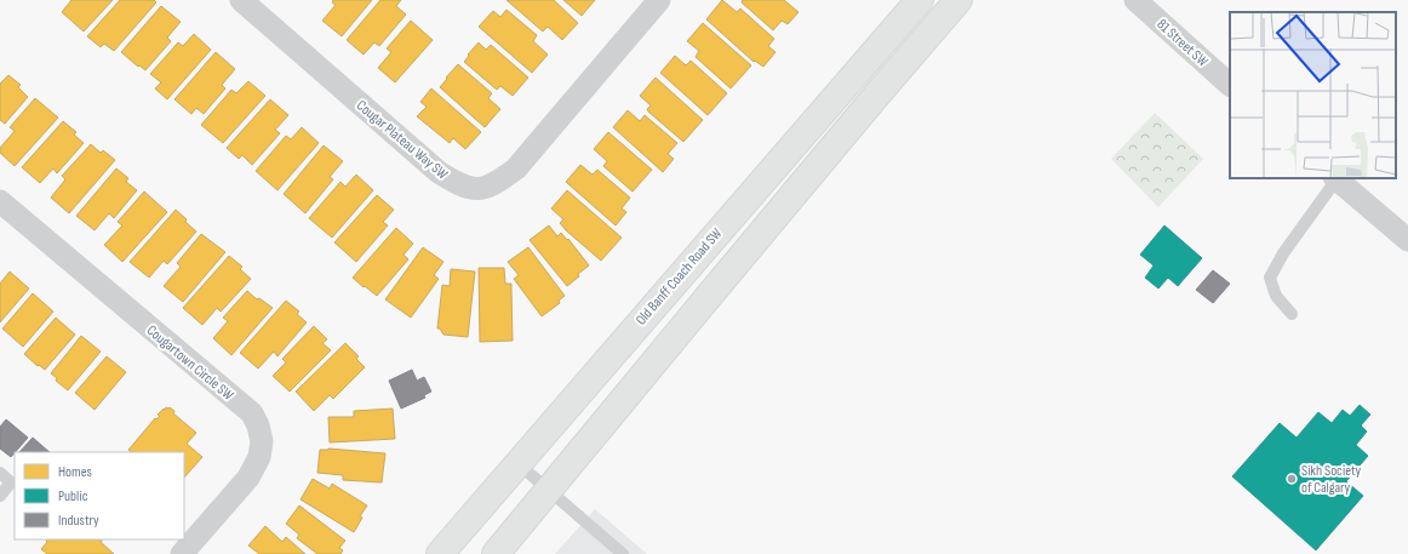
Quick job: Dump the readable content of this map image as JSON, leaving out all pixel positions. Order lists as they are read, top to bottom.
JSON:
{
  "streets": {
    "main road": ["Old Banff Coach Road SW"],
    "street": ["81 Street SW", "Cougar Plateau Way SW", "Cougartown Circle SW"]
  },
  "places": ["Sikh Society of Calgary"],
  "legend": ["Homes", "Public", "Industry"]
}
